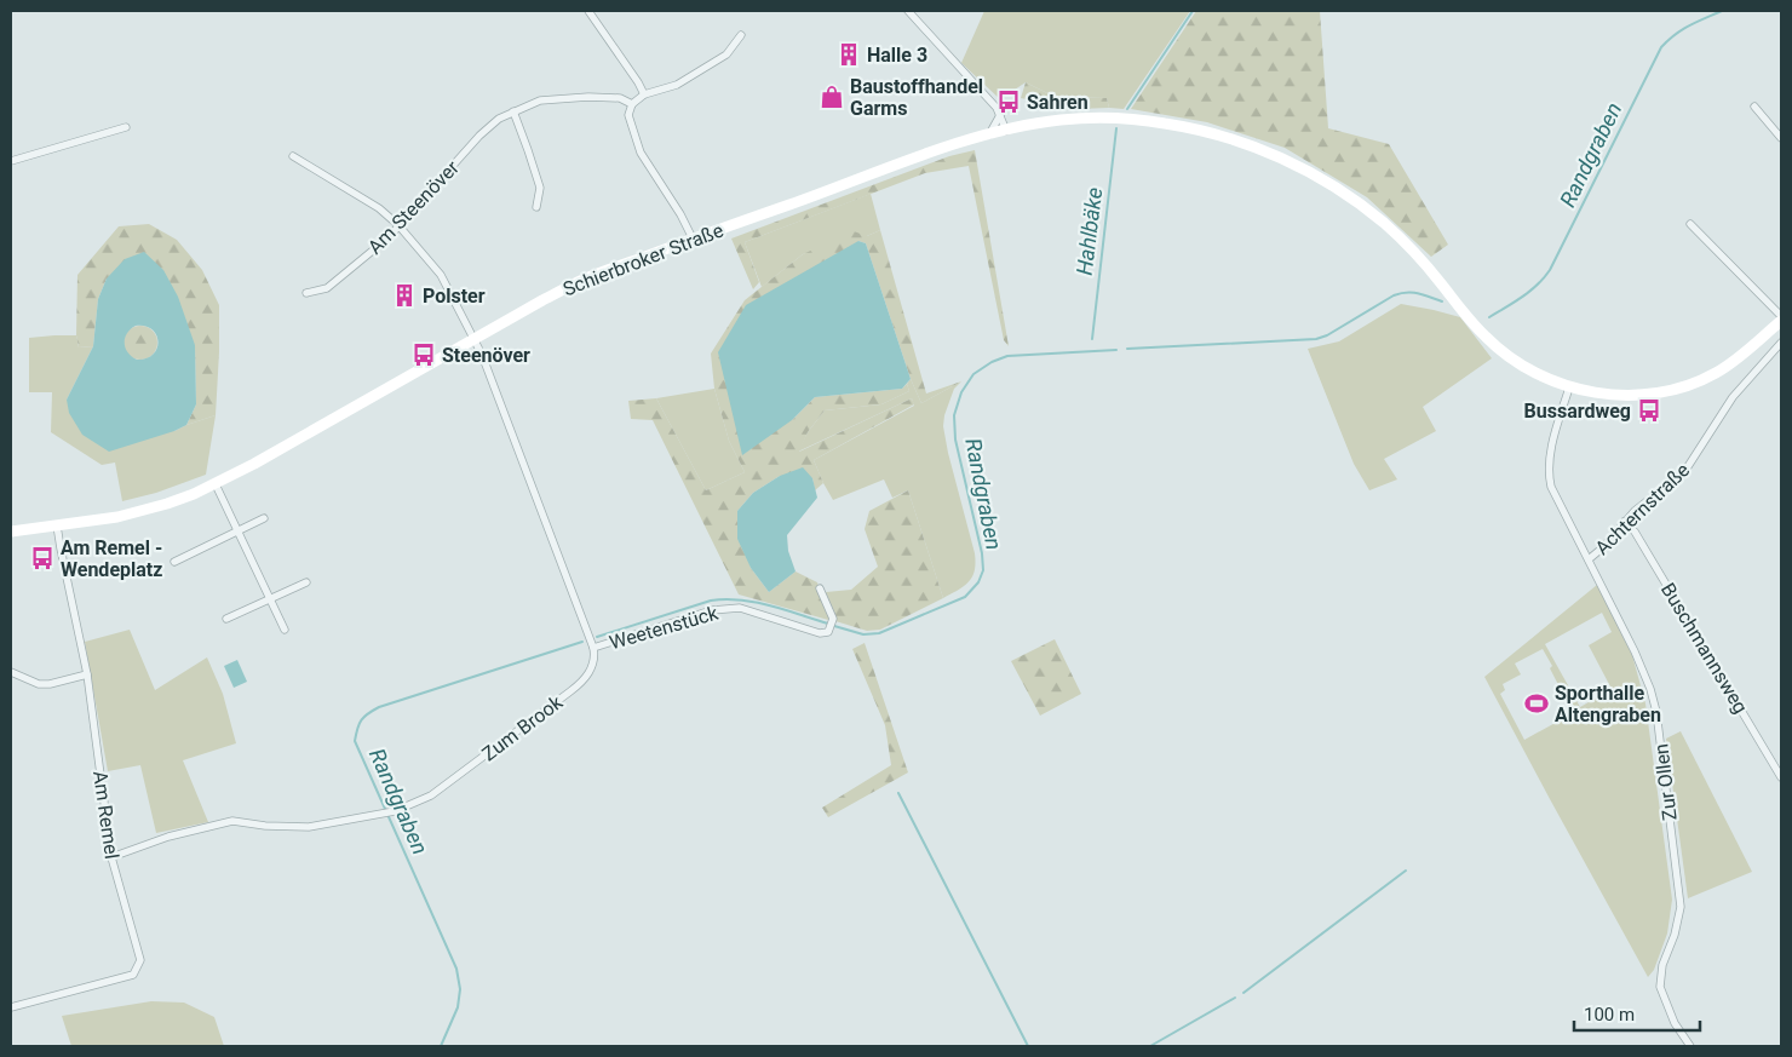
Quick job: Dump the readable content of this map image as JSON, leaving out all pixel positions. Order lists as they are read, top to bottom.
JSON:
{
  "streets": {
    "main road": ["Schierbroker Straße"],
    "street": [
      "Am Steenöver",
      "Achternstraße",
      "Weetenstück",
      "Buschmannsweg",
      "Zum Brook",
      "Zur Ollen",
      "Am Remel"
    ]
  },
  "crossings": [
    ["Schierbroker Straße", "Zur Ollen"],
    ["Schierbroker Straße", "Am Remel"],
    ["Achternstraße", "Buschmannsweg"],
    ["Achternstraße", "Zur Ollen"],
    ["Weetenstück", "Zum Brook"],
    ["Zum Brook", "Am Remel"]
  ],
  "water": ["Randgraben", "Hahlbäke"],
  "places": {
    "building": ["Halle 3", "Polster"],
    "shop": ["Baustoffhandel Garms"],
    "bus stop": [
      "Sahren",
      "Steenöver",
      "Bussardweg",
      "Am Remel - Wendeplatz"
    ],
    "sports": ["Sporthalle Altengraben"]
  },
  "scale_bar": "100 m"
}
